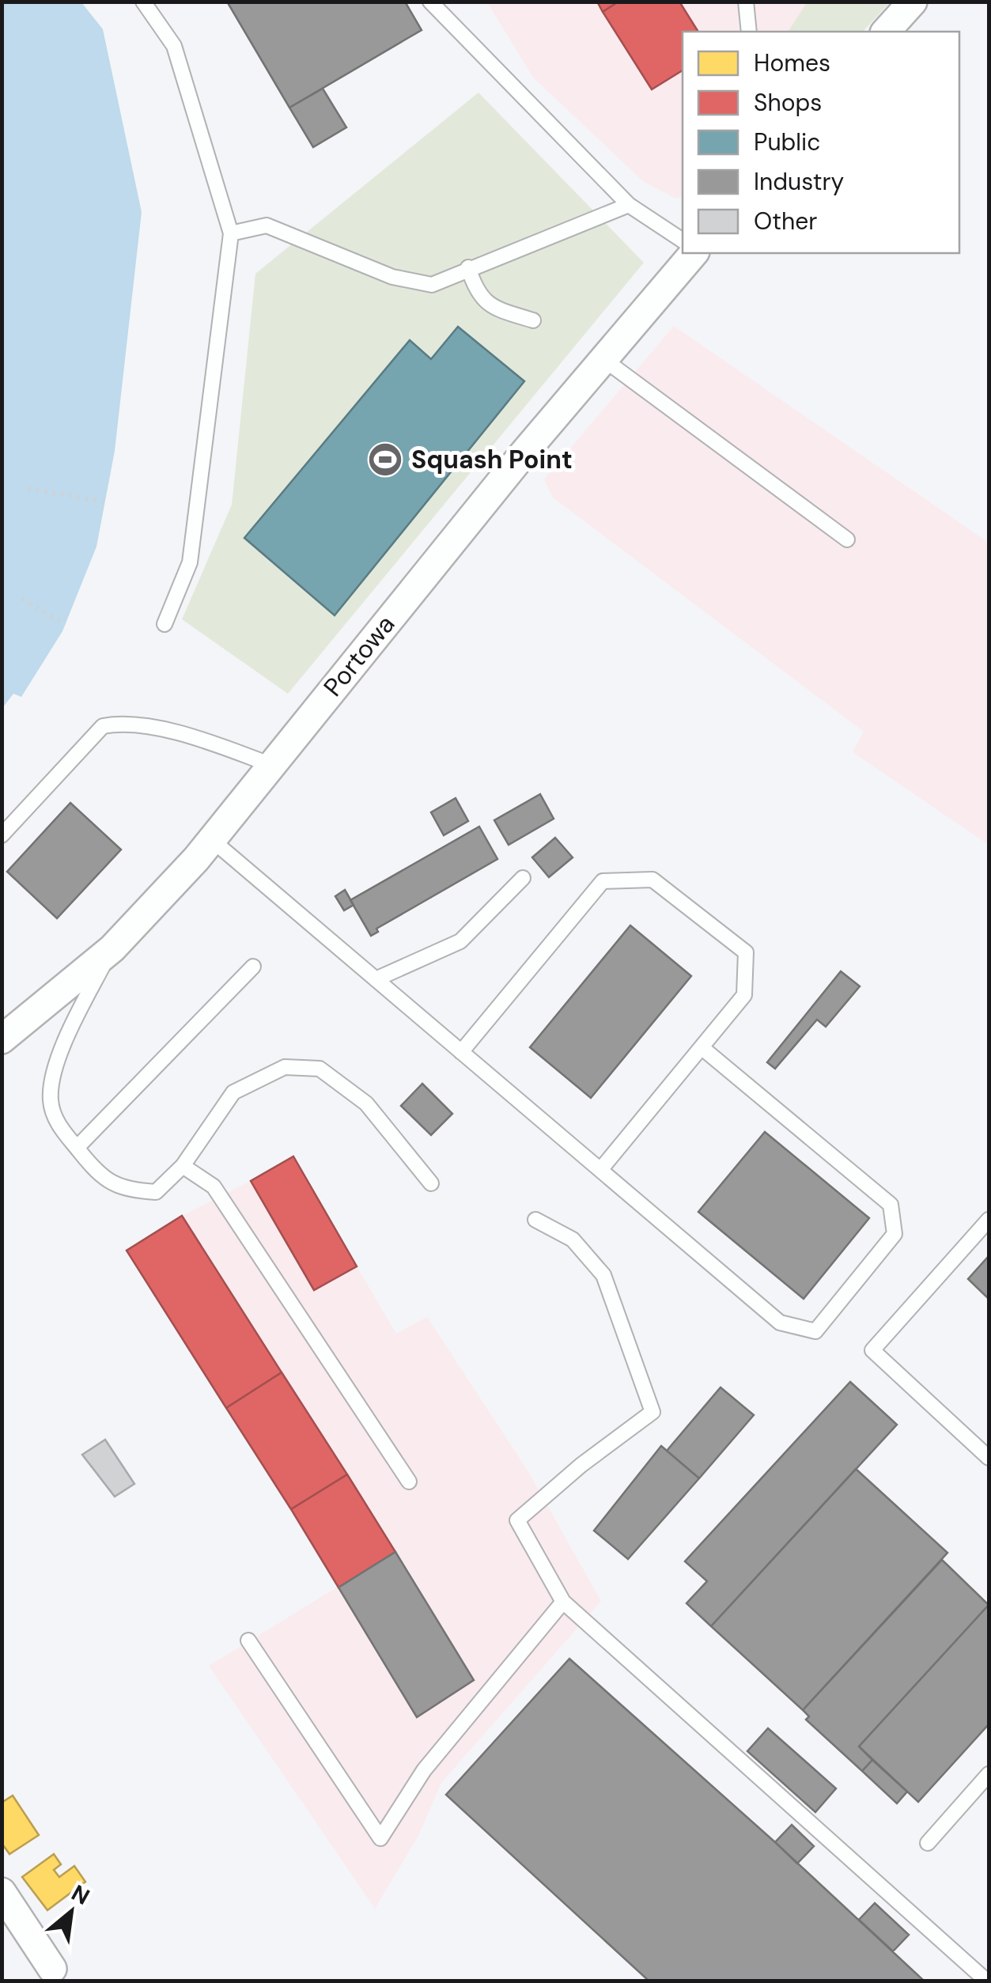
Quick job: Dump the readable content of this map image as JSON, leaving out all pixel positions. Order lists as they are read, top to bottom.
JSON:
{
  "streets": {
    "street": ["Portowa"]
  },
  "places": {
    "sports": ["Squash Point"]
  },
  "legend": [
    "Homes",
    "Shops",
    "Public",
    "Industry",
    "Other"
  ],
  "north": "top right"
}
